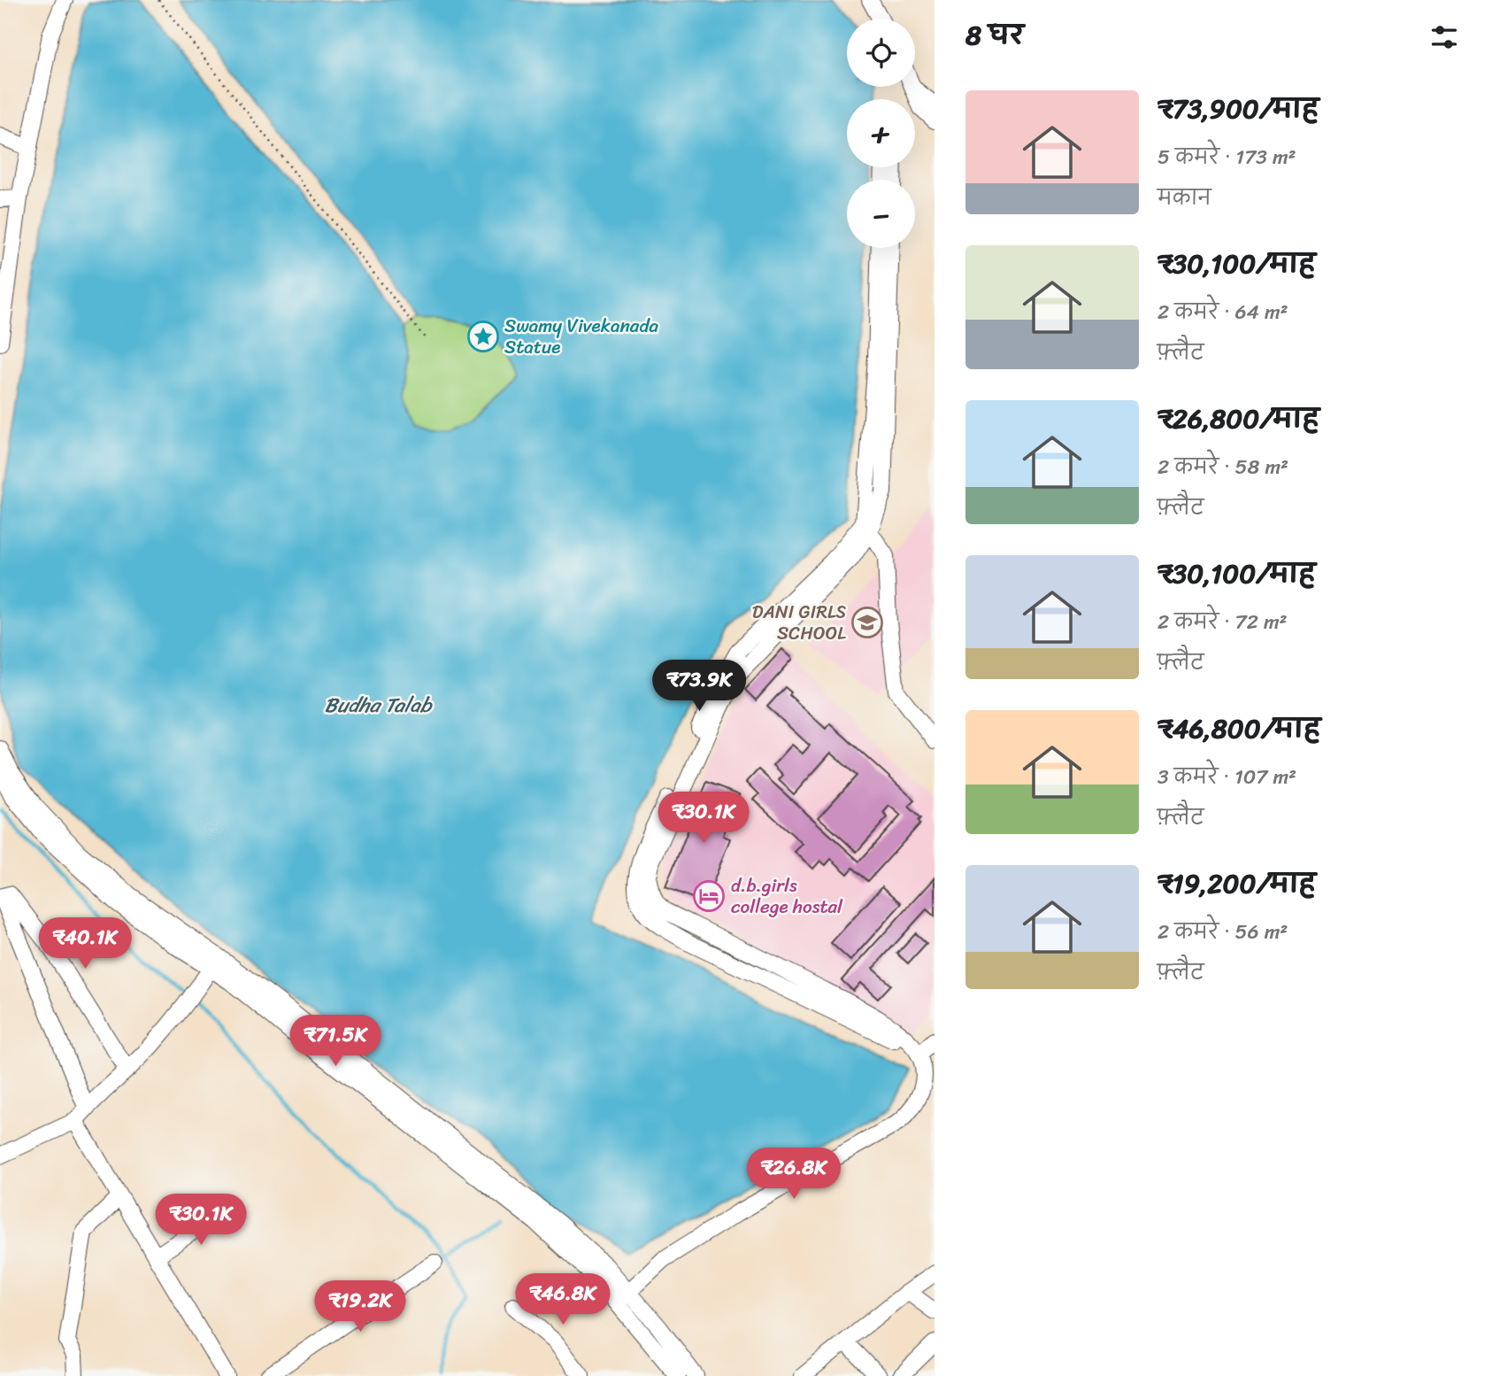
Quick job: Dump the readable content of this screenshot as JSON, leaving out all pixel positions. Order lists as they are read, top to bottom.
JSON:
{
  "water": ["Budha Talab"],
  "places": {
    "place": ["Swamy Vivekanada Statue"],
    "school or university": ["DANI GIRLS SCHOOL"],
    "hotel": ["d.b.girls college hostal"]
  },
  "page": {
    "heading": "8 घर",
    "map_buttons": ["+", "−"],
    "list": [
      {
        "name": "₹73,900/माह",
        "note": "5 कमरे · 173 m² · मकान"
      },
      {
        "name": "₹30,100/माह",
        "note": "2 कमरे · 64 m² · फ़्लैट"
      },
      {
        "name": "₹26,800/माह",
        "note": "2 कमरे · 58 m² · फ़्लैट"
      },
      {
        "name": "₹30,100/माह",
        "note": "2 कमरे · 72 m² · फ़्लैट"
      },
      {
        "name": "₹46,800/माह",
        "note": "3 कमरे · 107 m² · फ़्लैट"
      },
      {
        "name": "₹19,200/माह",
        "note": "2 कमरे · 56 m² · फ़्लैट"
      }
    ],
    "price": [
      "₹73.9K",
      "₹30.1K",
      "₹40.1K",
      "₹71.5K",
      "₹26.8K",
      "₹30.1K",
      "₹46.8K",
      "₹19.2K"
    ]
  }
}
